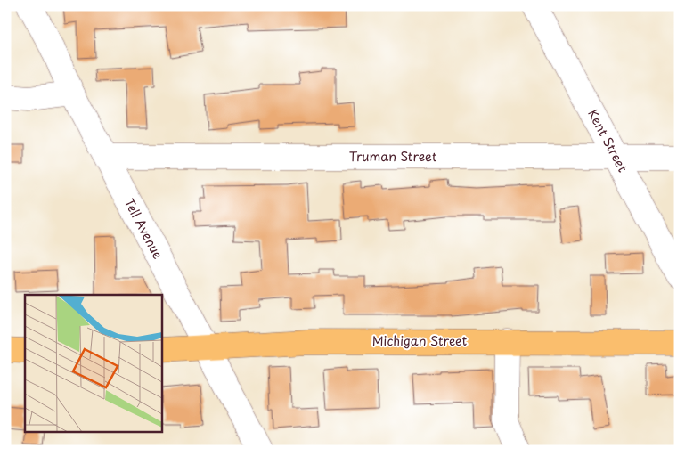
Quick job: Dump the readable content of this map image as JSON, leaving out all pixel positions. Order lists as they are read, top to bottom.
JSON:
{
  "streets": {
    "main road": ["Michigan Street"],
    "street": ["Kent Street", "Truman Street", "Tell Avenue"]
  },
  "crossings": [
    ["Kent Street", "Truman Street"],
    ["Truman Street", "Tell Avenue"],
    ["Tell Avenue", "Michigan Street"]
  ]
}
